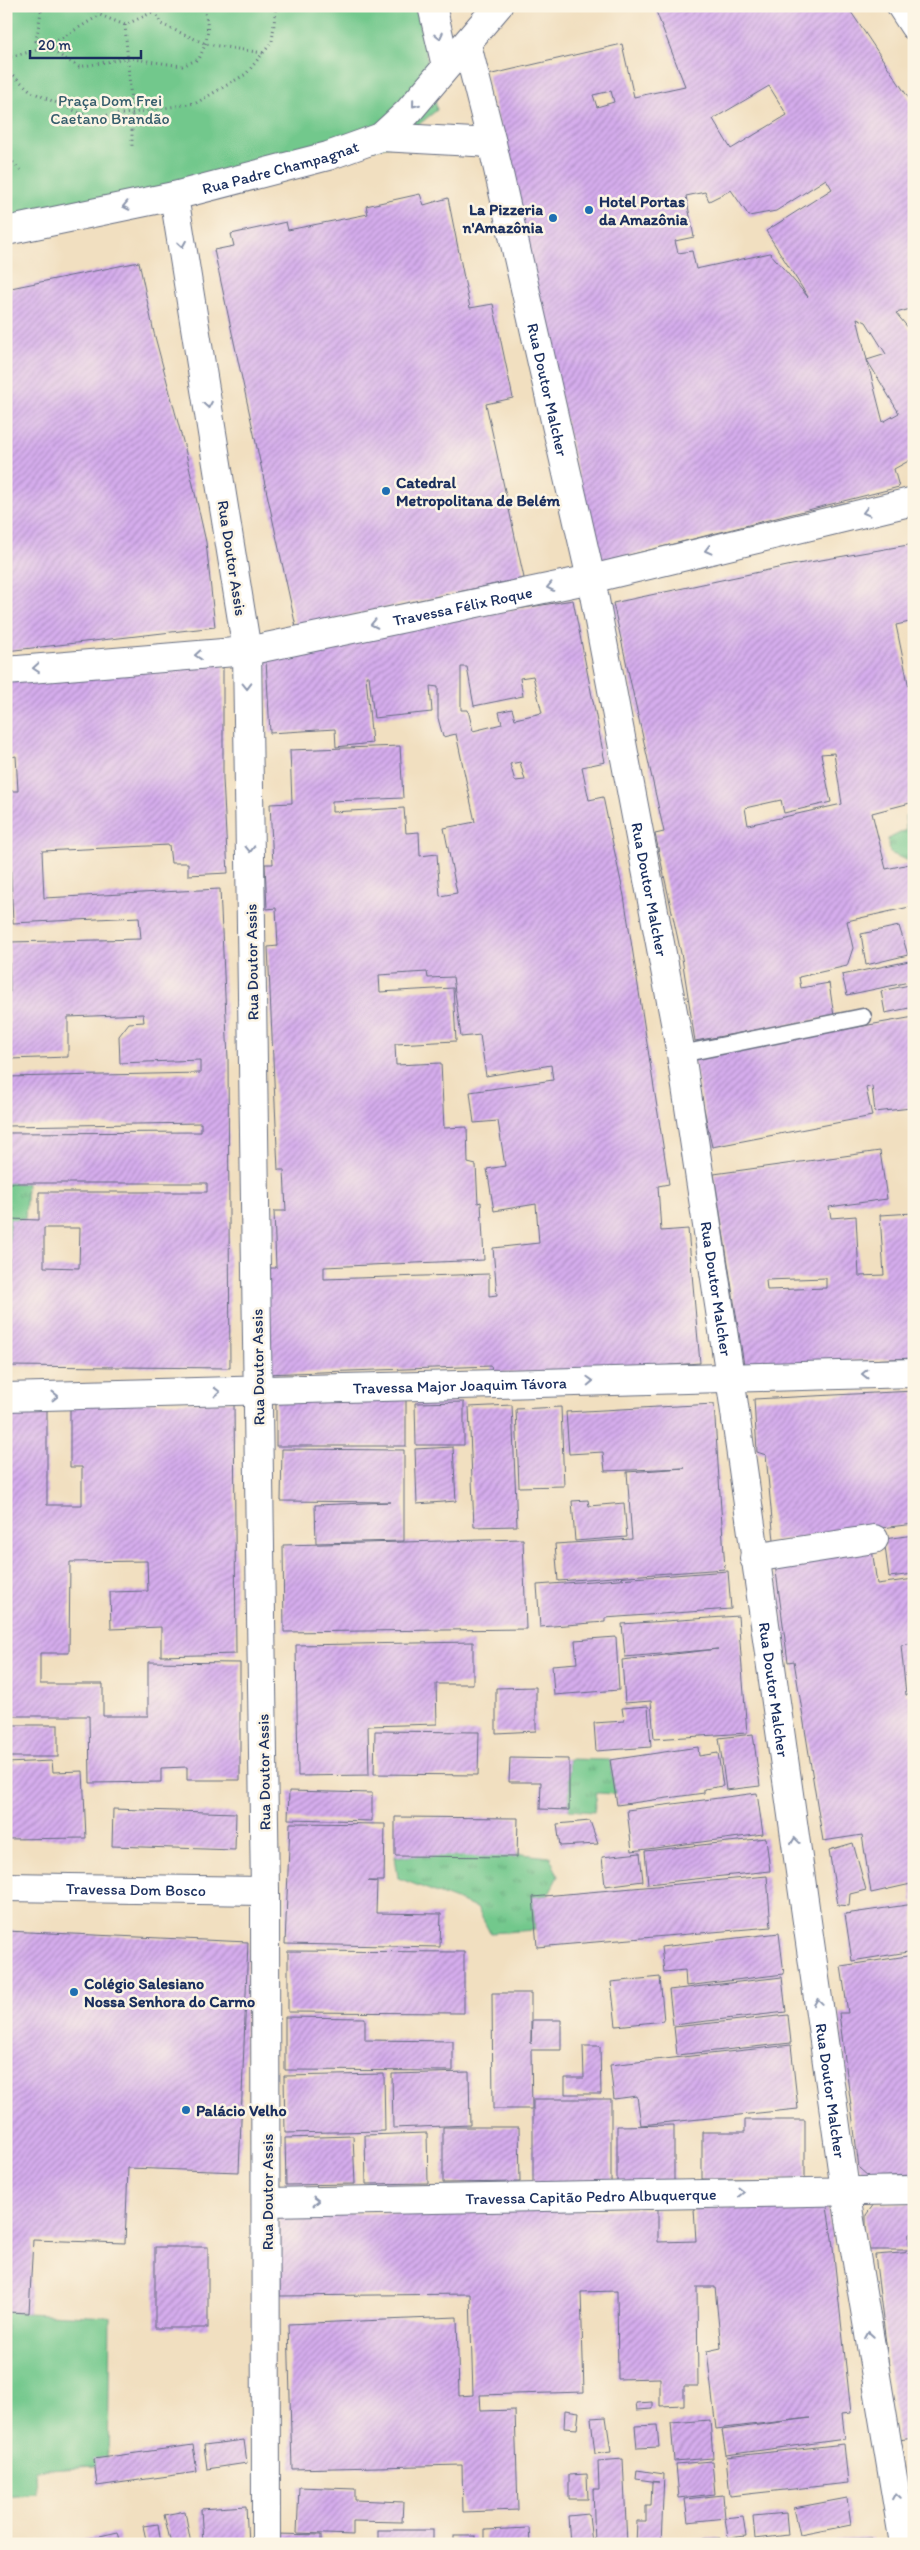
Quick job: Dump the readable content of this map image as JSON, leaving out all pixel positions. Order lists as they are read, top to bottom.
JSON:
{
  "streets": {
    "street": [
      "Rua Padre Champagnat",
      "Rua Doutor Malcher",
      "Rua Doutor Assis",
      "Travessa Félix Roque",
      "Travessa Major Joaquim Távora",
      "Travessa Dom Bosco",
      "Travessa Capitão Pedro Albuquerque"
    ]
  },
  "crossings": [
    ["Rua Padre Champagnat", "Rua Doutor Malcher"],
    ["Rua Padre Champagnat", "Rua Doutor Assis"],
    ["Rua Doutor Malcher", "Travessa Félix Roque"],
    ["Rua Doutor Malcher", "Travessa Major Joaquim Távora"],
    ["Rua Doutor Malcher", "Travessa Capitão Pedro Albuquerque"],
    ["Rua Doutor Assis", "Travessa Félix Roque"],
    ["Rua Doutor Assis", "Travessa Major Joaquim Távora"],
    ["Rua Doutor Assis", "Travessa Dom Bosco"],
    ["Rua Doutor Assis", "Travessa Capitão Pedro Albuquerque"]
  ],
  "one_way": [
    "Rua Padre Champagnat",
    "Rua Doutor Malcher",
    "Rua Doutor Assis",
    "Travessa Félix Roque",
    "Travessa Capitão Pedro Albuquerque"
  ],
  "parks": ["Praça Dom Frei Caetano Brandão"],
  "places": [
    "Hotel Portas da Amazônia",
    "La Pizzeria n'Amazônia",
    "Catedral Metropolitana de Belém",
    "Colégio Salesiano Nossa Senhora do Carmo",
    "Palácio Velho"
  ],
  "scale_bar": "20 m"
}
